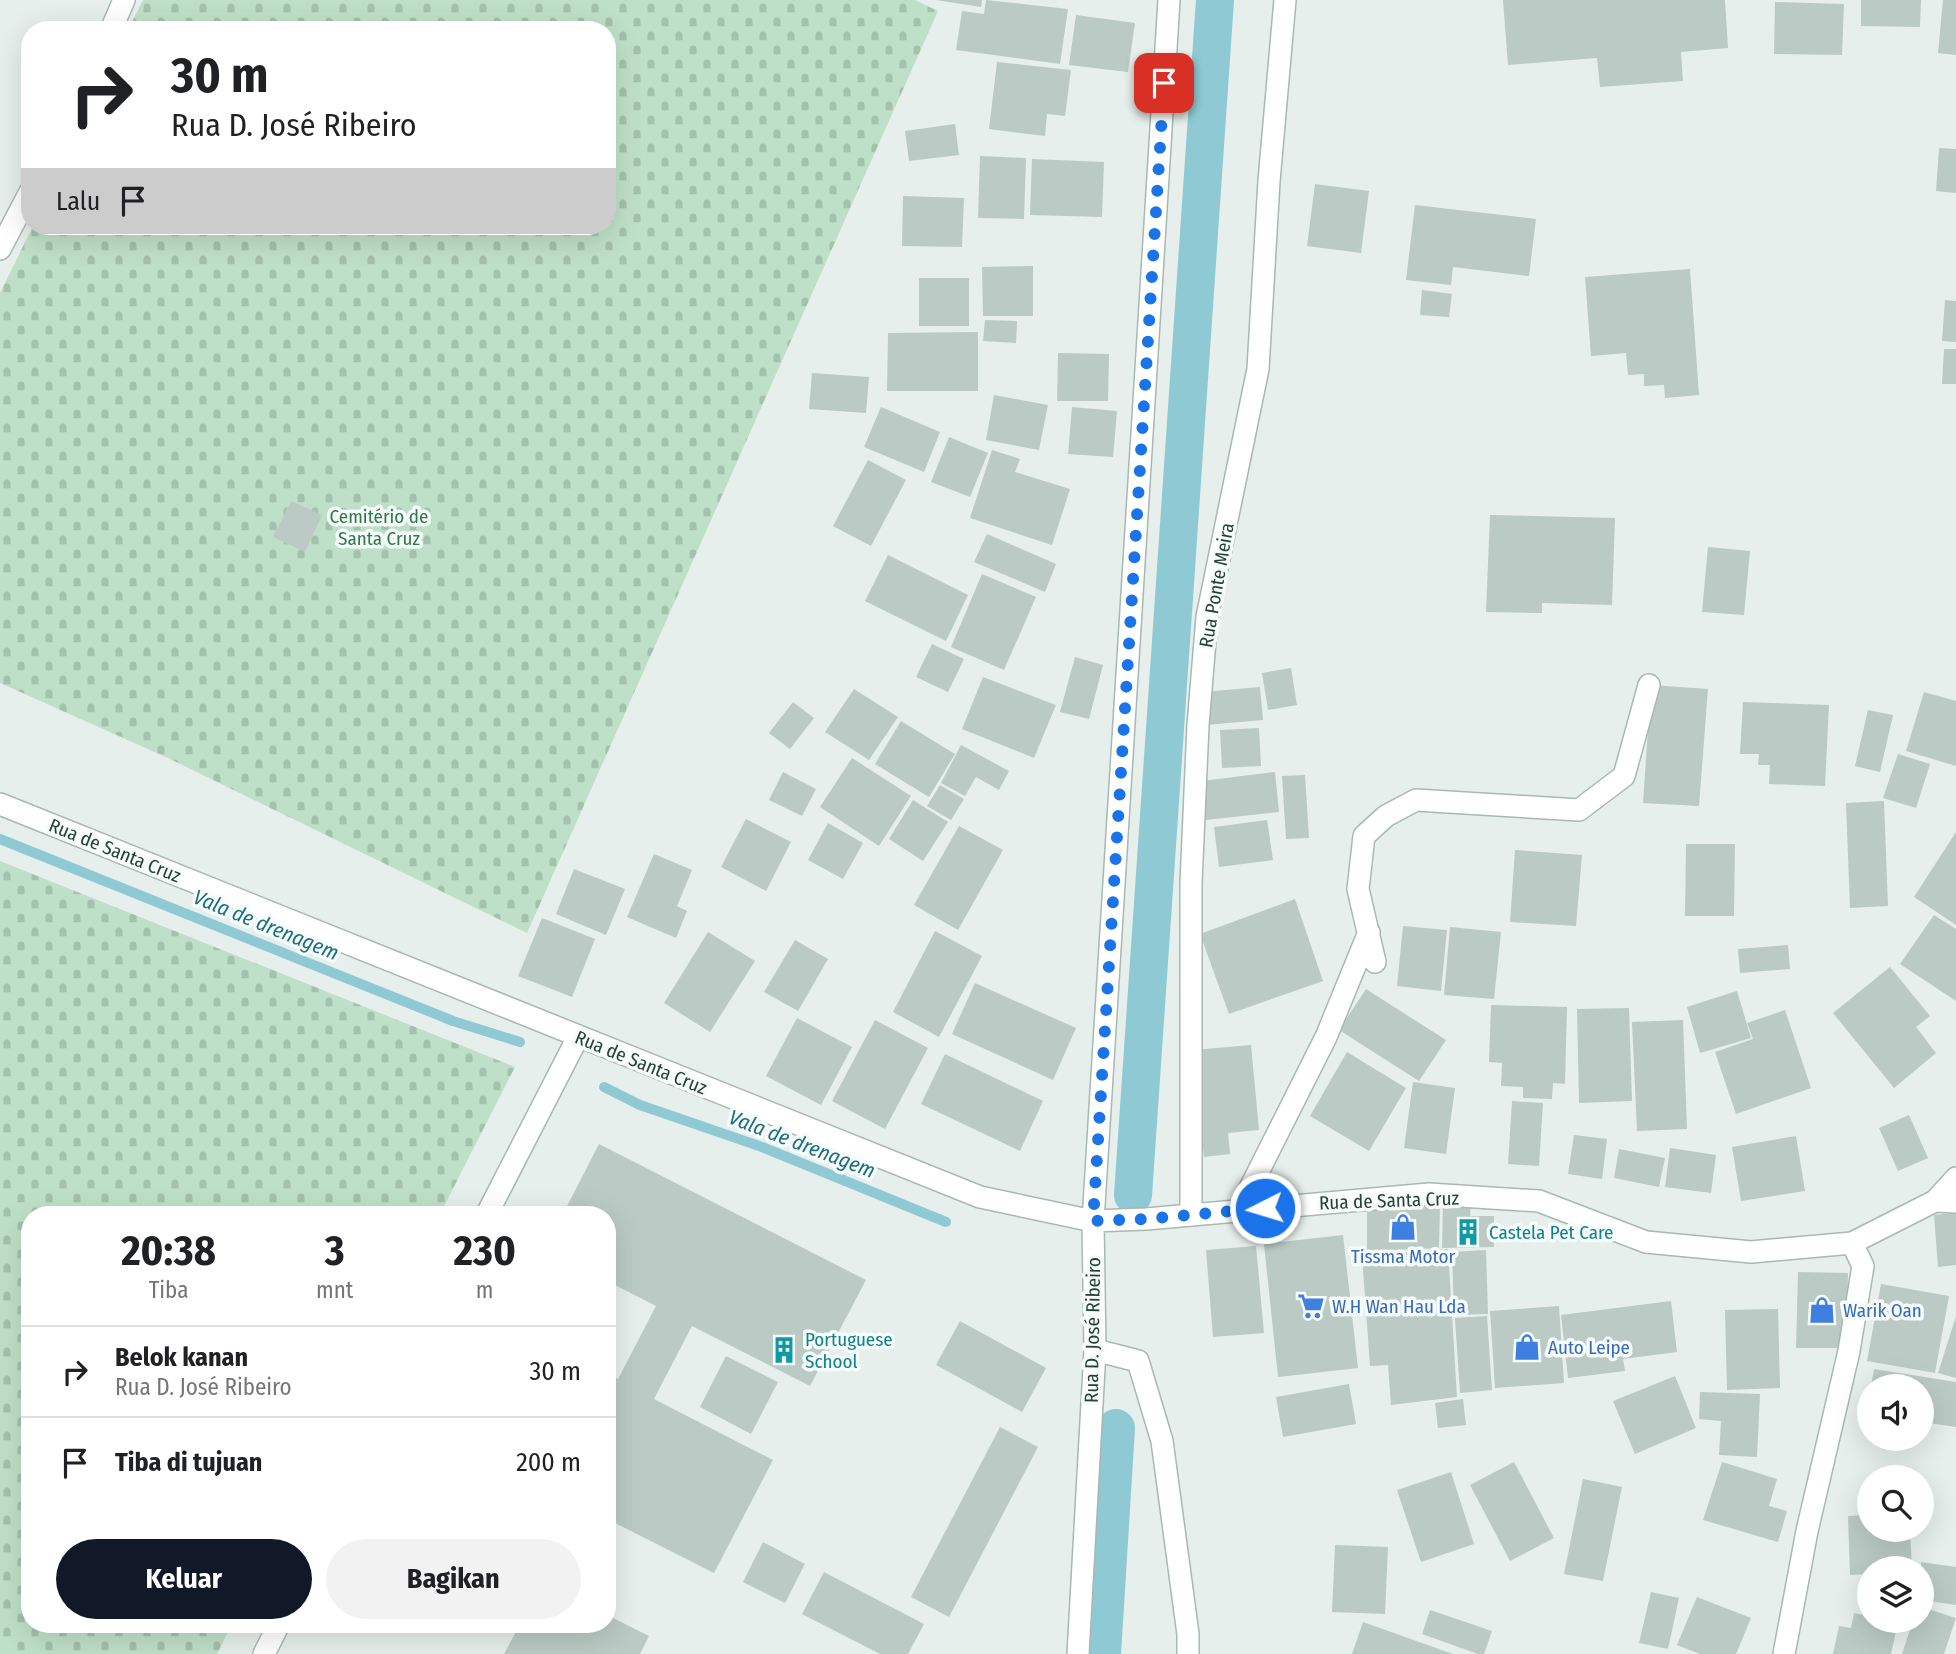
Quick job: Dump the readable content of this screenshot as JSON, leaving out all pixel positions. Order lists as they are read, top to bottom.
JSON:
{
  "streets": {
    "street": ["Rua Ponte Meira", "Rua de Santa Cruz", "Rua D. José Ribeiro"]
  },
  "crossings": [
    ["Rua Ponte Meira", "Rua de Santa Cruz"],
    ["Rua de Santa Cruz", "Rua D. José Ribeiro"]
  ],
  "water": ["Vala de drenagem"],
  "parks": ["Cemitério de Santa Cruz"],
  "places": {
    "shop": ["Tissma Motor", "Warik Oan", "Auto Leipe"],
    "building": ["Castela Pet Care", "Portuguese School"],
    "supermarket": ["W.H Wan Hau Lda"]
  },
  "page": {
    "turn": ["30 m", "Rua D. José Ribeiro"],
    "then": "Lalu",
    "eta": [
      "20:38",
      "Tiba",
      "3",
      "mnt",
      "230",
      "m"
    ],
    "list": [
      {
        "name": "Belok kanan",
        "note": "Rua D. José Ribeiro",
        "value": "30 m"
      },
      {
        "name": "Tiba di tujuan",
        "value": "200 m"
      }
    ],
    "buttons": ["Keluar", "Bagikan"]
  }
}
